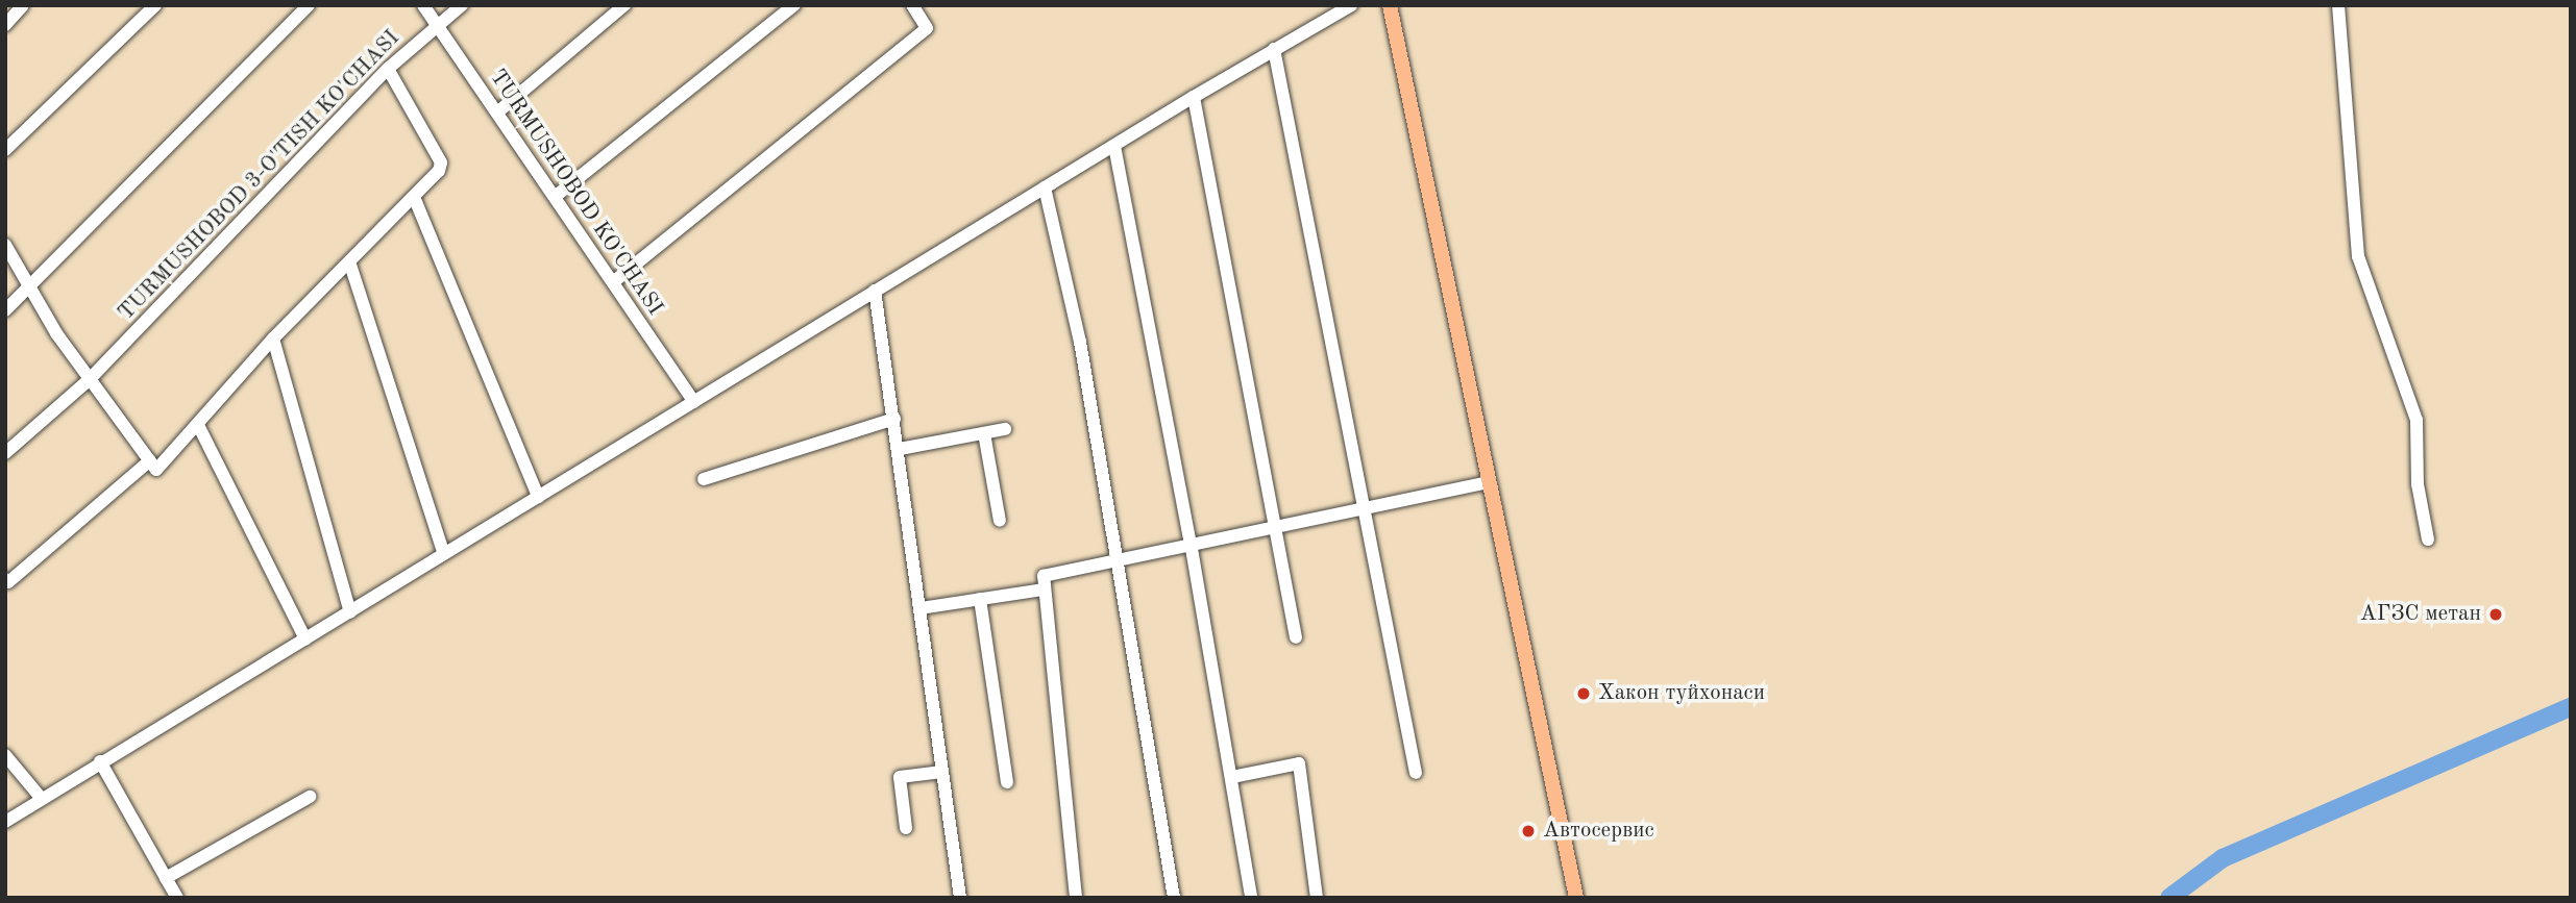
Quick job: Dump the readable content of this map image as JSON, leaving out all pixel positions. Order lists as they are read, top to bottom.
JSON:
{
  "streets": {
    "street": ["TURMUSHOBOD 3-O'TISH KO'CHASI", "TURMUSHOBOD KO'CHASI"]
  },
  "crossings": [
    ["TURMUSHOBOD 3-O'TISH KO'CHASI", "TURMUSHOBOD KO'CHASI"]
  ],
  "places": ["АГЗС метан", "Хакон туйхонаси", "Автосервис"]
}
